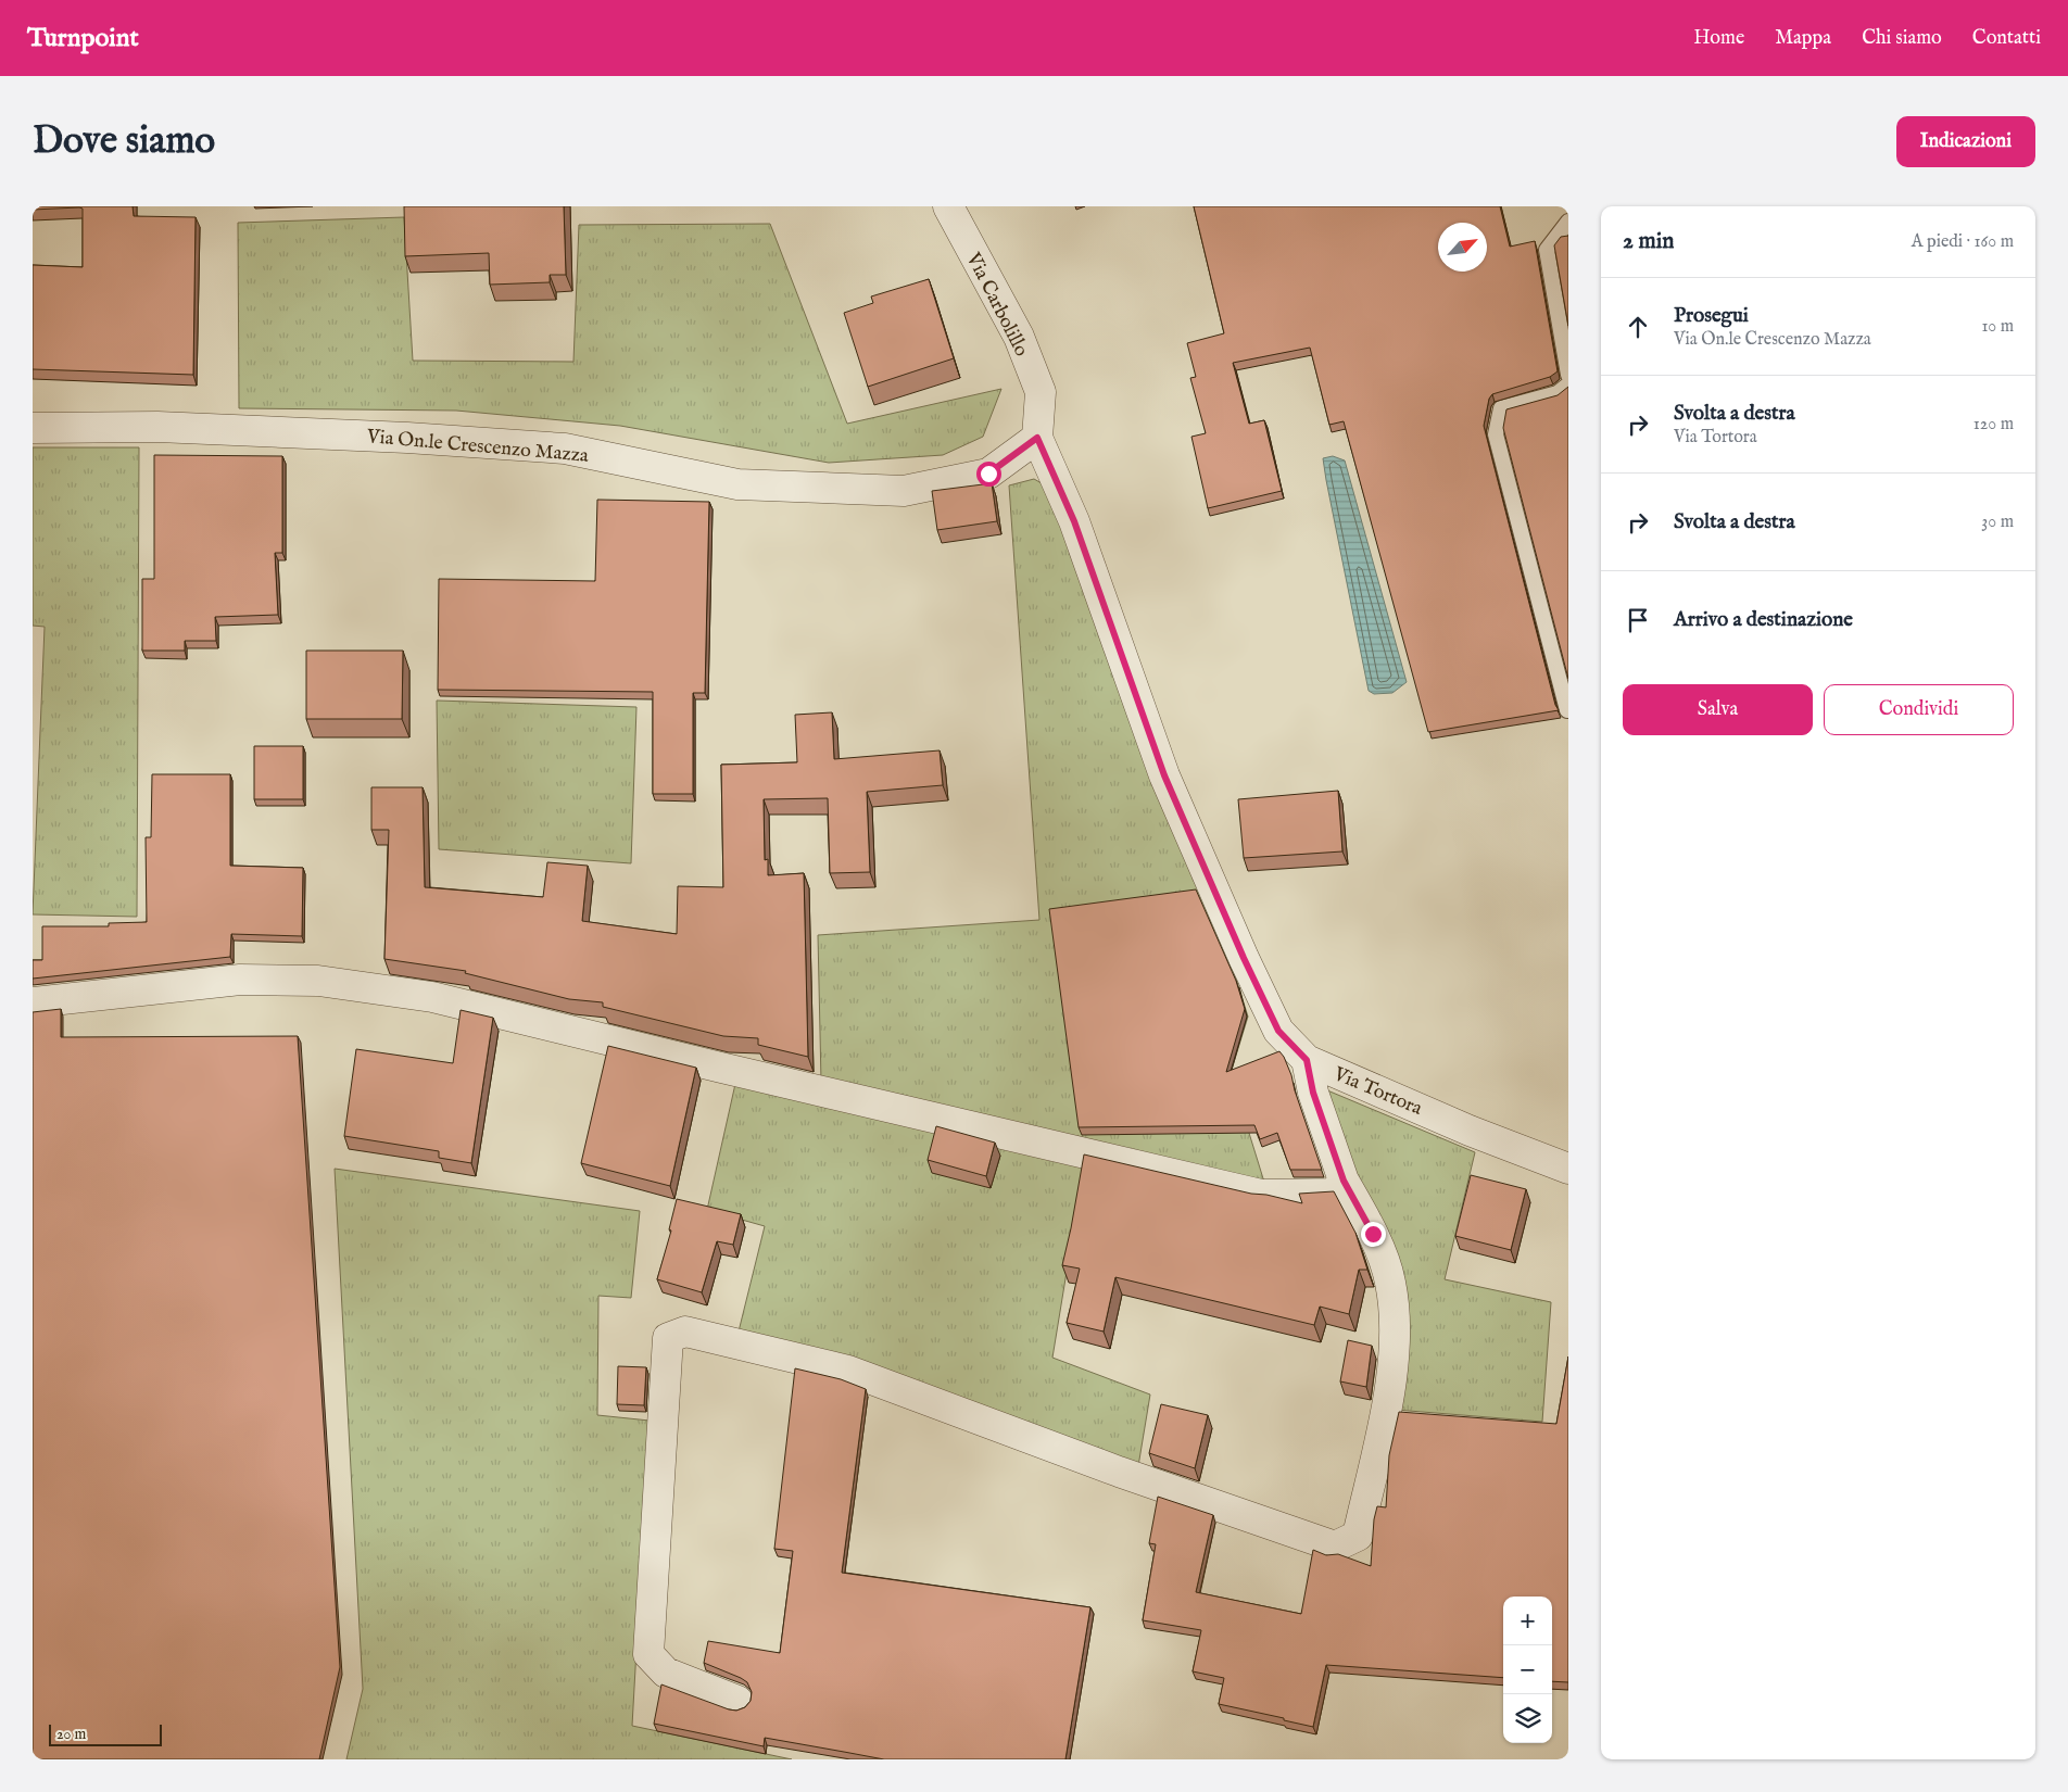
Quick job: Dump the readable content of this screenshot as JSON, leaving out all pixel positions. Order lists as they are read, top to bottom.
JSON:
{
  "streets": {
    "street": ["Via Carbolillo", "Via On.le Crescenzo Mazza", "Via Tortora"]
  },
  "crossings": [
    ["Via Carbolillo", "Via On.le Crescenzo Mazza"],
    ["Via Carbolillo", "Via Tortora"],
    ["Via On.le Crescenzo Mazza", "Via Tortora"]
  ],
  "scale_bar": "20 m",
  "north": "top right",
  "page": {
    "header": "Turnpoint",
    "nav": [
      "Home",
      "Mappa",
      "Chi siamo",
      "Contatti"
    ],
    "buttons": [
      "Indicazioni",
      ["Salva", "Condividi"]
    ],
    "title": "Dove siamo",
    "heading": ["2 min", "A piedi · 160 m"],
    "list": [
      ["Prosegui", "Via On.le Crescenzo Mazza", "10 m"],
      ["Svolta a destra", "Via Tortora", "120 m"],
      ["Svolta a destra", "30 m"],
      "Arrivo a destinazione"
    ],
    "map_buttons": ["+", "−"],
    "scale": "20 m"
  }
}
